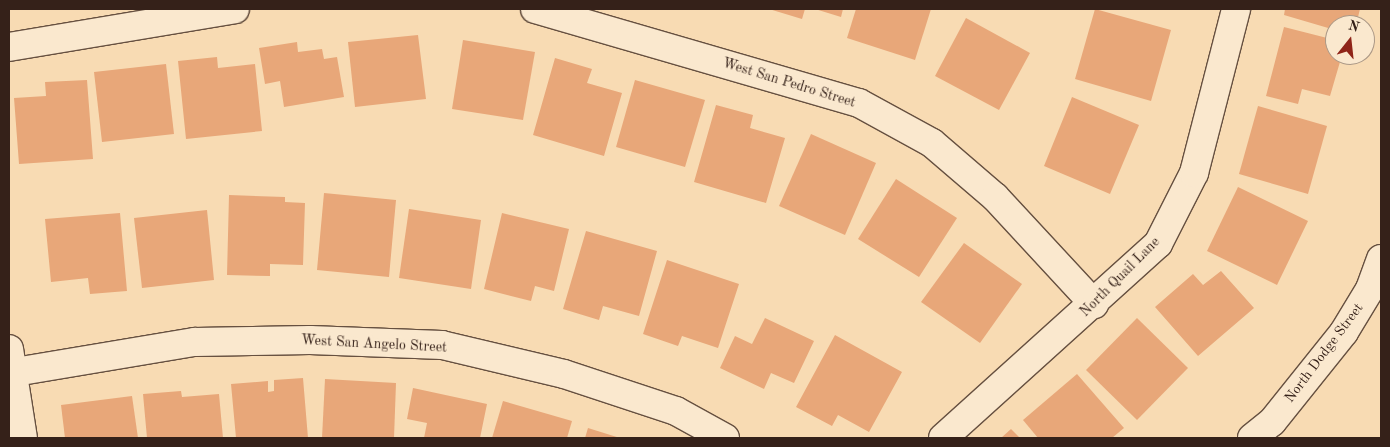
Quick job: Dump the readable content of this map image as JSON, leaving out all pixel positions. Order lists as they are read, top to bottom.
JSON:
{
  "streets": {
    "street": [
      "West San Pedro Street",
      "North Quail Lane",
      "West San Angelo Street",
      "North Dodge Street"
    ]
  },
  "crossings": [
    ["West San Pedro Street", "North Quail Lane"]
  ],
  "north": "top"
}
